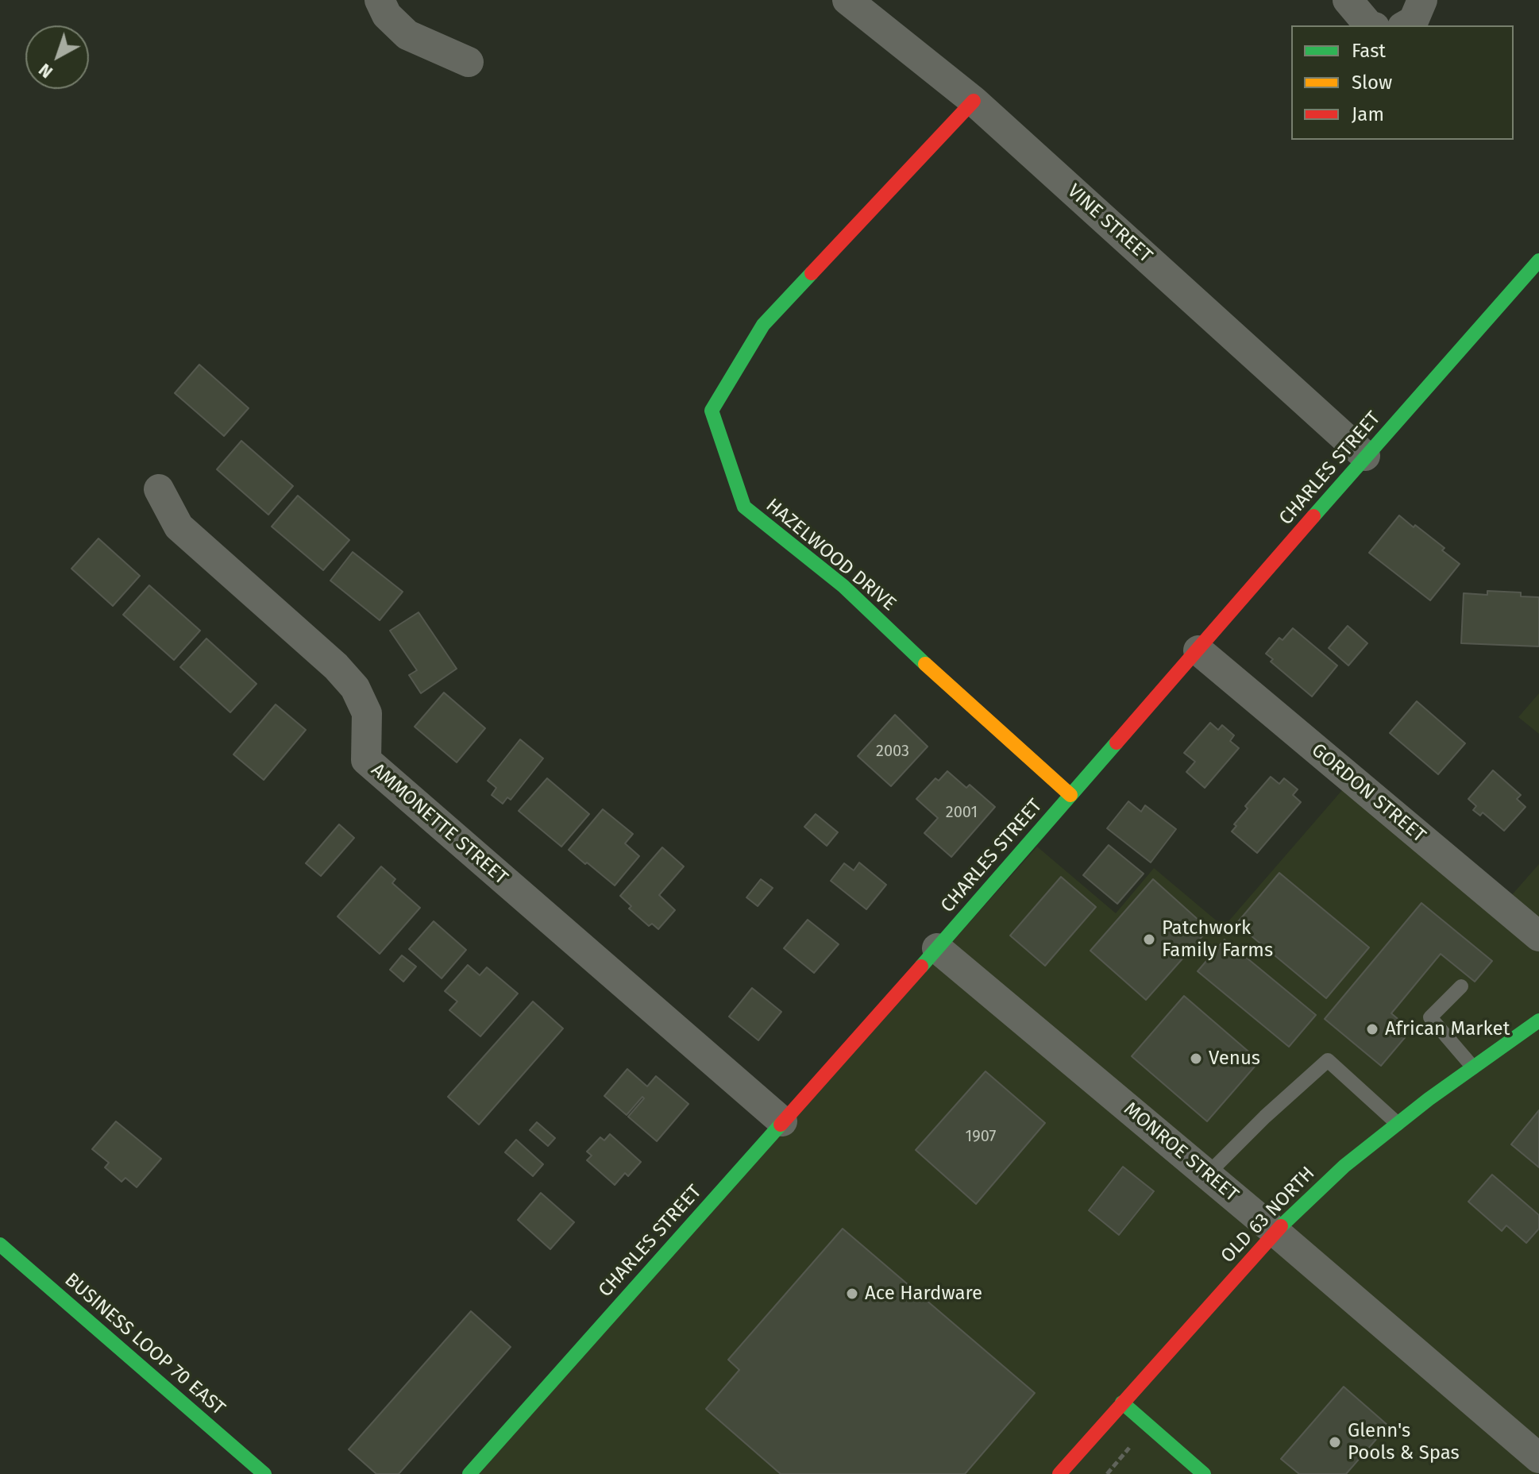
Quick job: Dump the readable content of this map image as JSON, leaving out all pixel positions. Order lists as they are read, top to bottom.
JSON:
{
  "streets": {
    "street": [
      "VINE STREET",
      "CHARLES STREET",
      "HAZELWOOD DRIVE",
      "GORDON STREET",
      "AMMONETTE STREET",
      "MONROE STREET",
      "OLD 63 NORTH",
      "BUSINESS LOOP 70 EAST"
    ]
  },
  "crossings": [
    ["VINE STREET", "CHARLES STREET"],
    ["VINE STREET", "HAZELWOOD DRIVE"],
    ["CHARLES STREET", "HAZELWOOD DRIVE"],
    ["CHARLES STREET", "GORDON STREET"],
    ["CHARLES STREET", "AMMONETTE STREET"],
    ["CHARLES STREET", "MONROE STREET"],
    ["MONROE STREET", "OLD 63 NORTH"]
  ],
  "places": [
    "Patchwork Family Farms",
    "African Market",
    "Venus",
    "Ace Hardware",
    "Glenn's Pools & Spas"
  ],
  "house_numbers": ["2003", "2001", "1907"],
  "legend": ["Fast", "Slow", "Jam"],
  "north": "bottom left"
}
